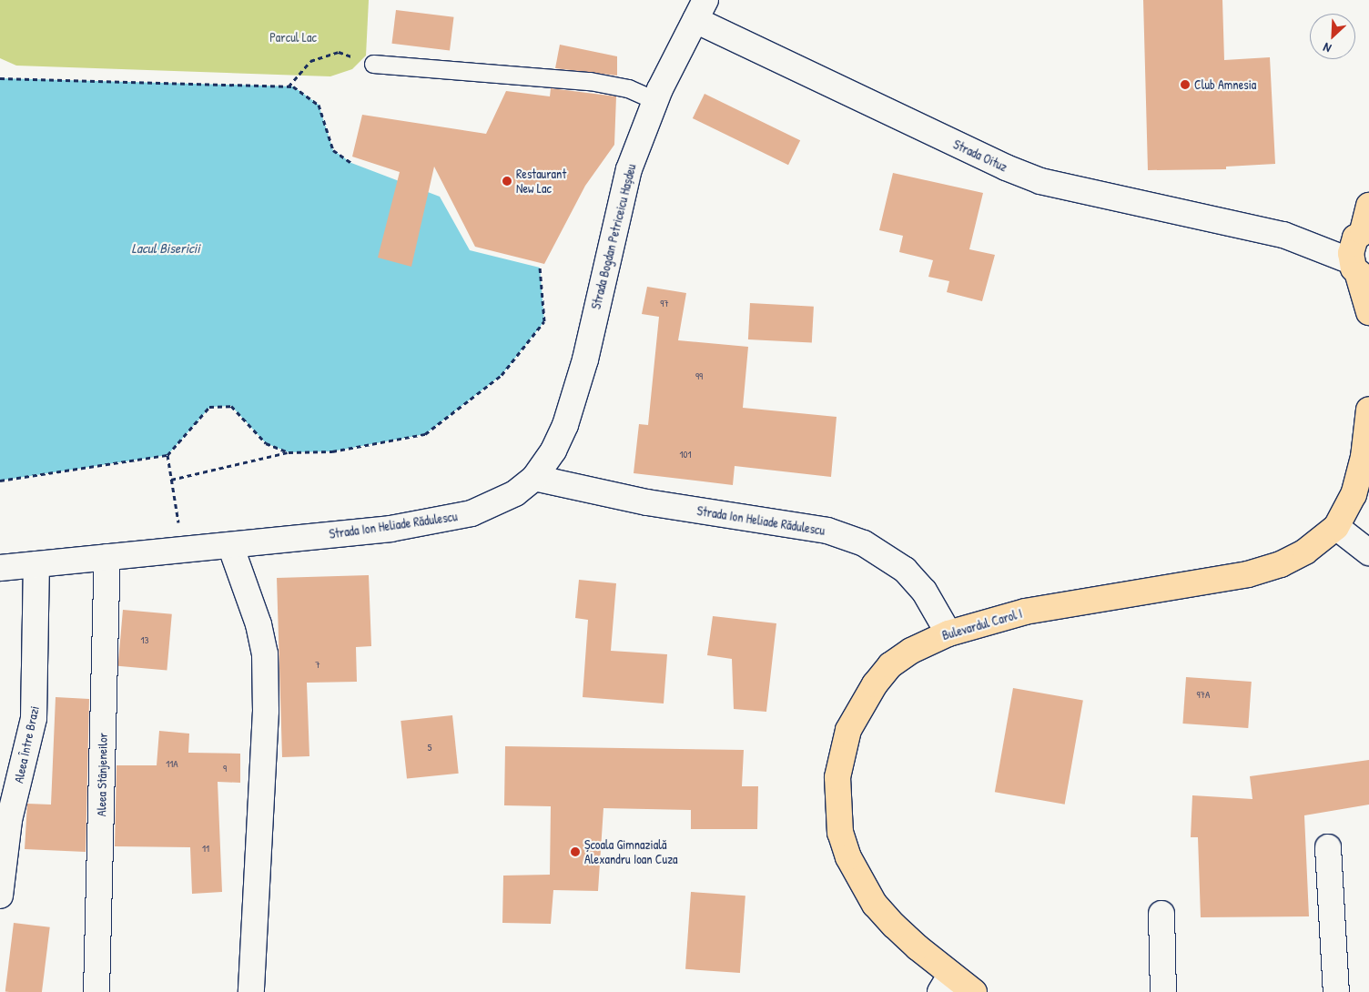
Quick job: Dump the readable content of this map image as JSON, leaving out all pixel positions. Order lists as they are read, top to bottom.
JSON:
{
  "streets": {
    "main road": ["Bulevardul Carol I"],
    "street": [
      "Strada Oituz",
      "Strada Bogdan Petriceicu Hașdeu",
      "Strada Ion Heliade Rădulescu",
      "Aleea Între Brazi",
      "Aleea Stânjeneilor"
    ]
  },
  "crossings": [
    ["Strada Oituz", "Strada Bogdan Petriceicu Hașdeu"],
    ["Strada Bogdan Petriceicu Hașdeu", "Strada Ion Heliade Rădulescu"],
    ["Strada Ion Heliade Rădulescu", "Bulevardul Carol I"],
    ["Strada Ion Heliade Rădulescu", "Aleea Între Brazi"],
    ["Strada Ion Heliade Rădulescu", "Aleea Stânjeneilor"]
  ],
  "water": ["Lacul Bisericii"],
  "parks": ["Parcul Lac"],
  "places": ["Club Amnesia", "Restaurant New Lac", "Școala Gimnazială Alexandru Ioan Cuza"],
  "house_numbers": [
    "97",
    "99",
    "101",
    "13",
    "7",
    "97A",
    "5",
    "11A",
    "9",
    "11"
  ],
  "north": "bottom left"
}
